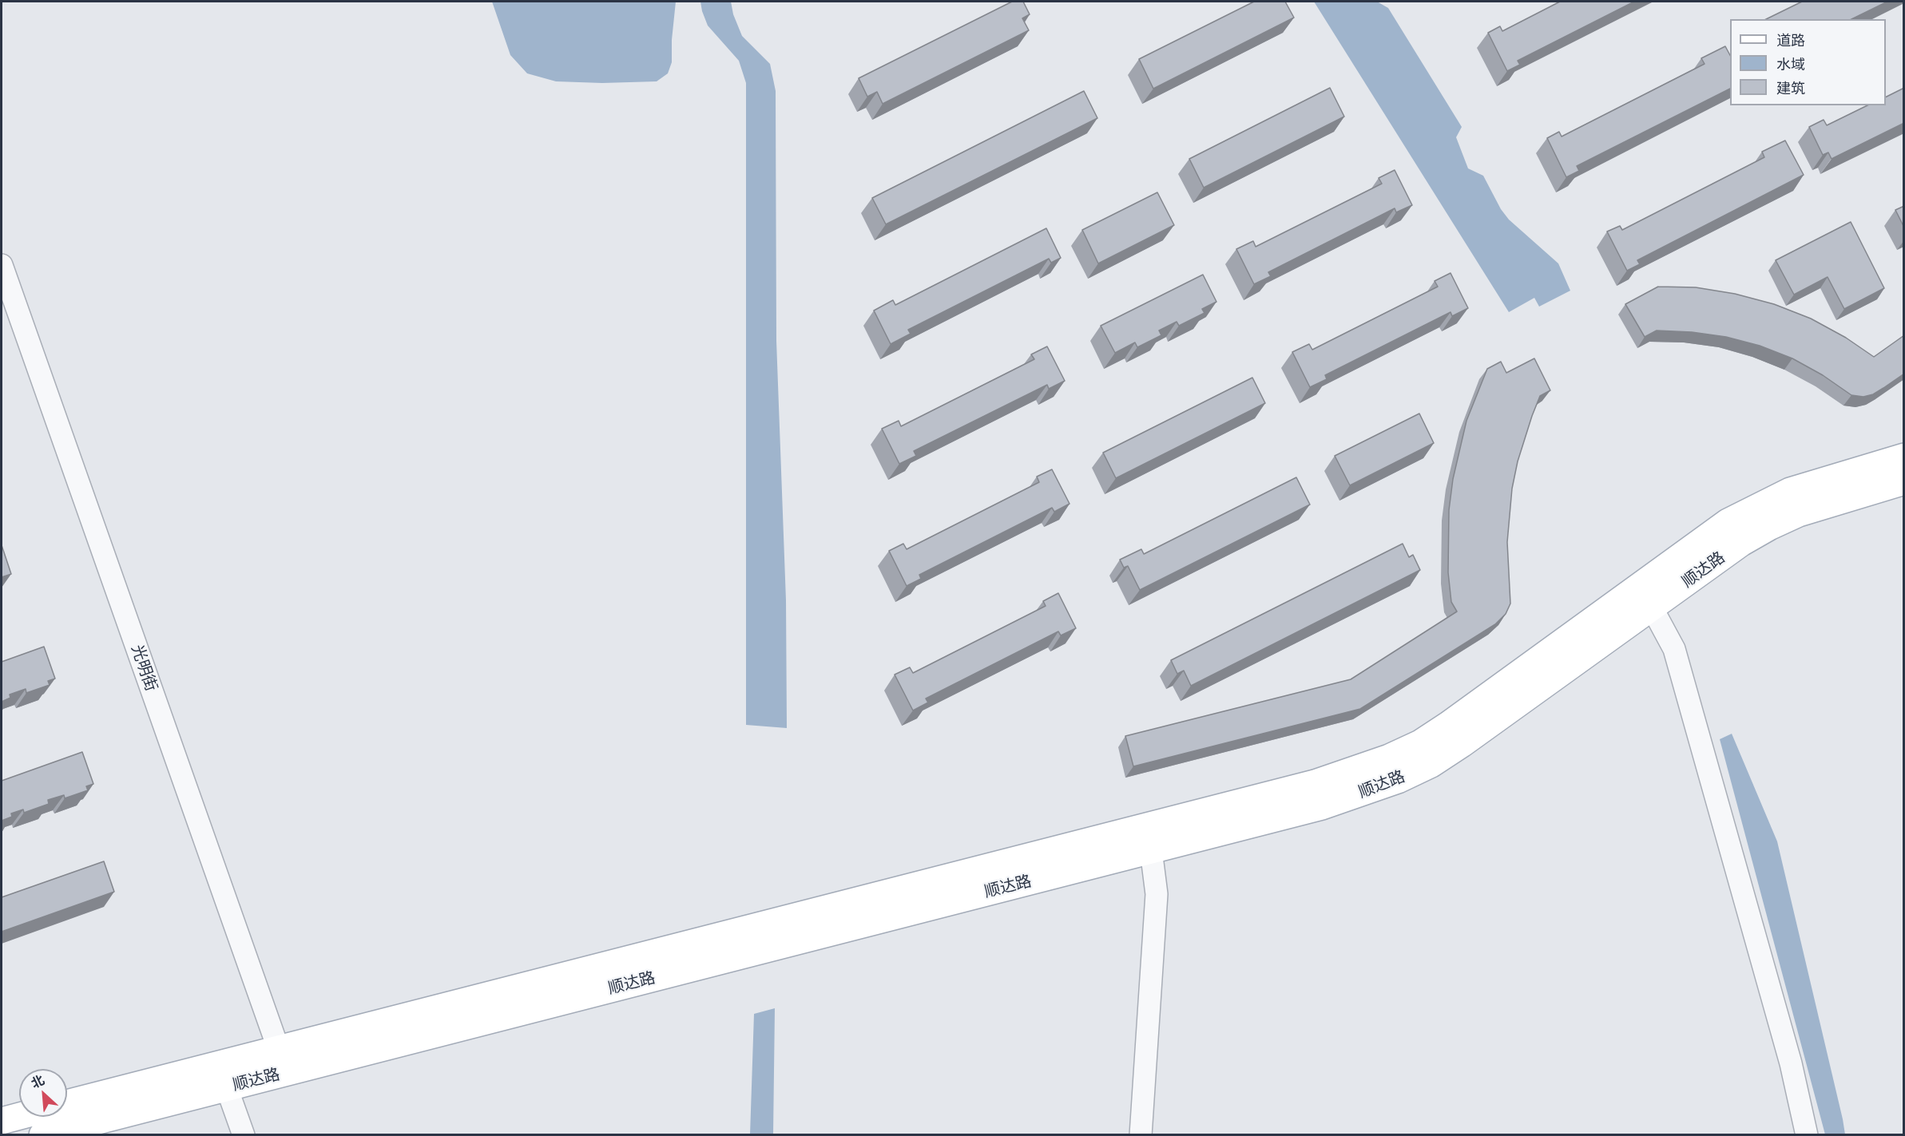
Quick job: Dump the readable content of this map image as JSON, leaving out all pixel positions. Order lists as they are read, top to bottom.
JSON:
{
  "streets": {
    "main road": ["顺达路"],
    "street": ["光明街"]
  },
  "crossings": [
    ["顺达路", "光明街"]
  ],
  "legend": ["道路", "水域", "建筑"],
  "north": "top left"
}
